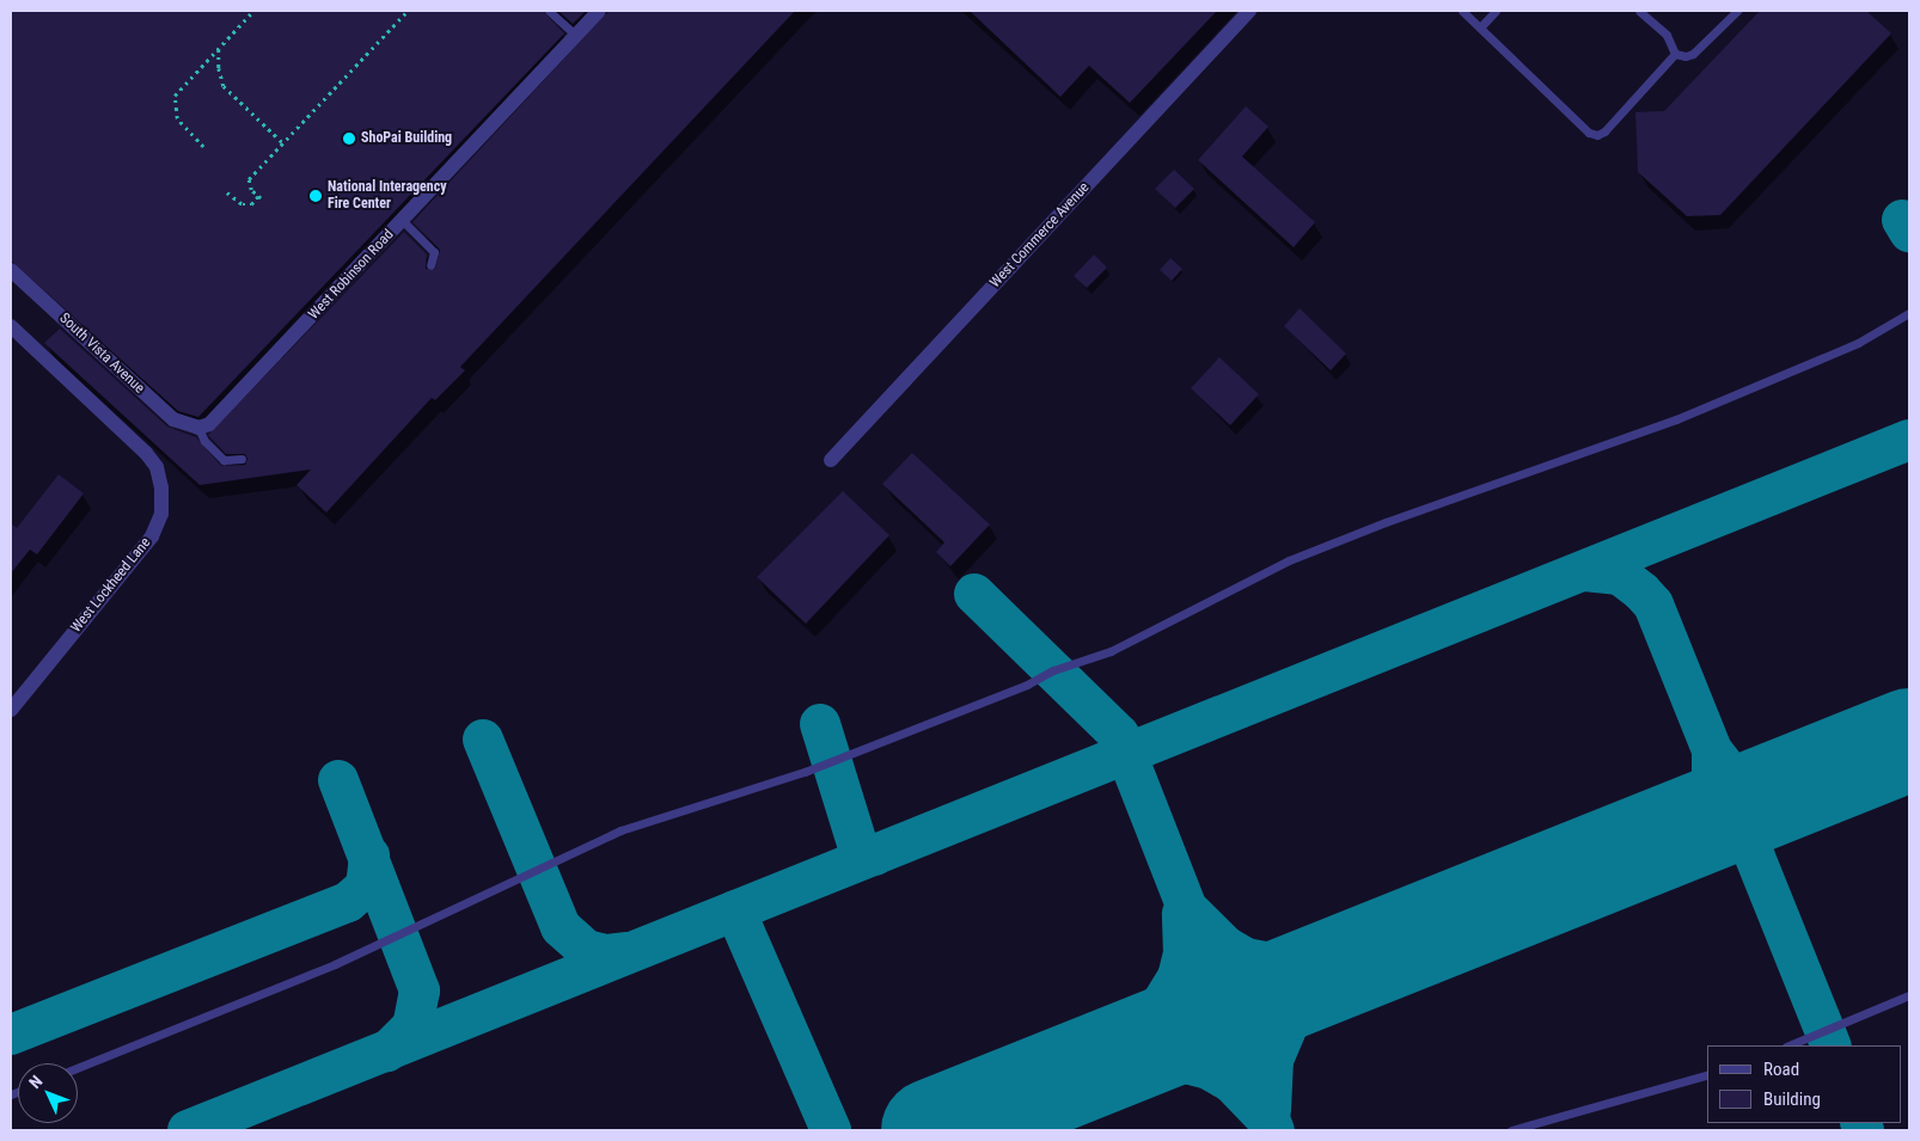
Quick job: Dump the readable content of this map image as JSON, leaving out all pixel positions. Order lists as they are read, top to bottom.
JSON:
{
  "streets": {
    "street": [
      "West Commerce Avenue",
      "West Robinson Road",
      "South Vista Avenue",
      "West Lockheed Lane"
    ]
  },
  "crossings": [
    ["West Robinson Road", "South Vista Avenue"]
  ],
  "places": ["ShoPai Building", "National Interagency Fire Center"],
  "legend": ["Road", "Building"],
  "north": "top left"
}
